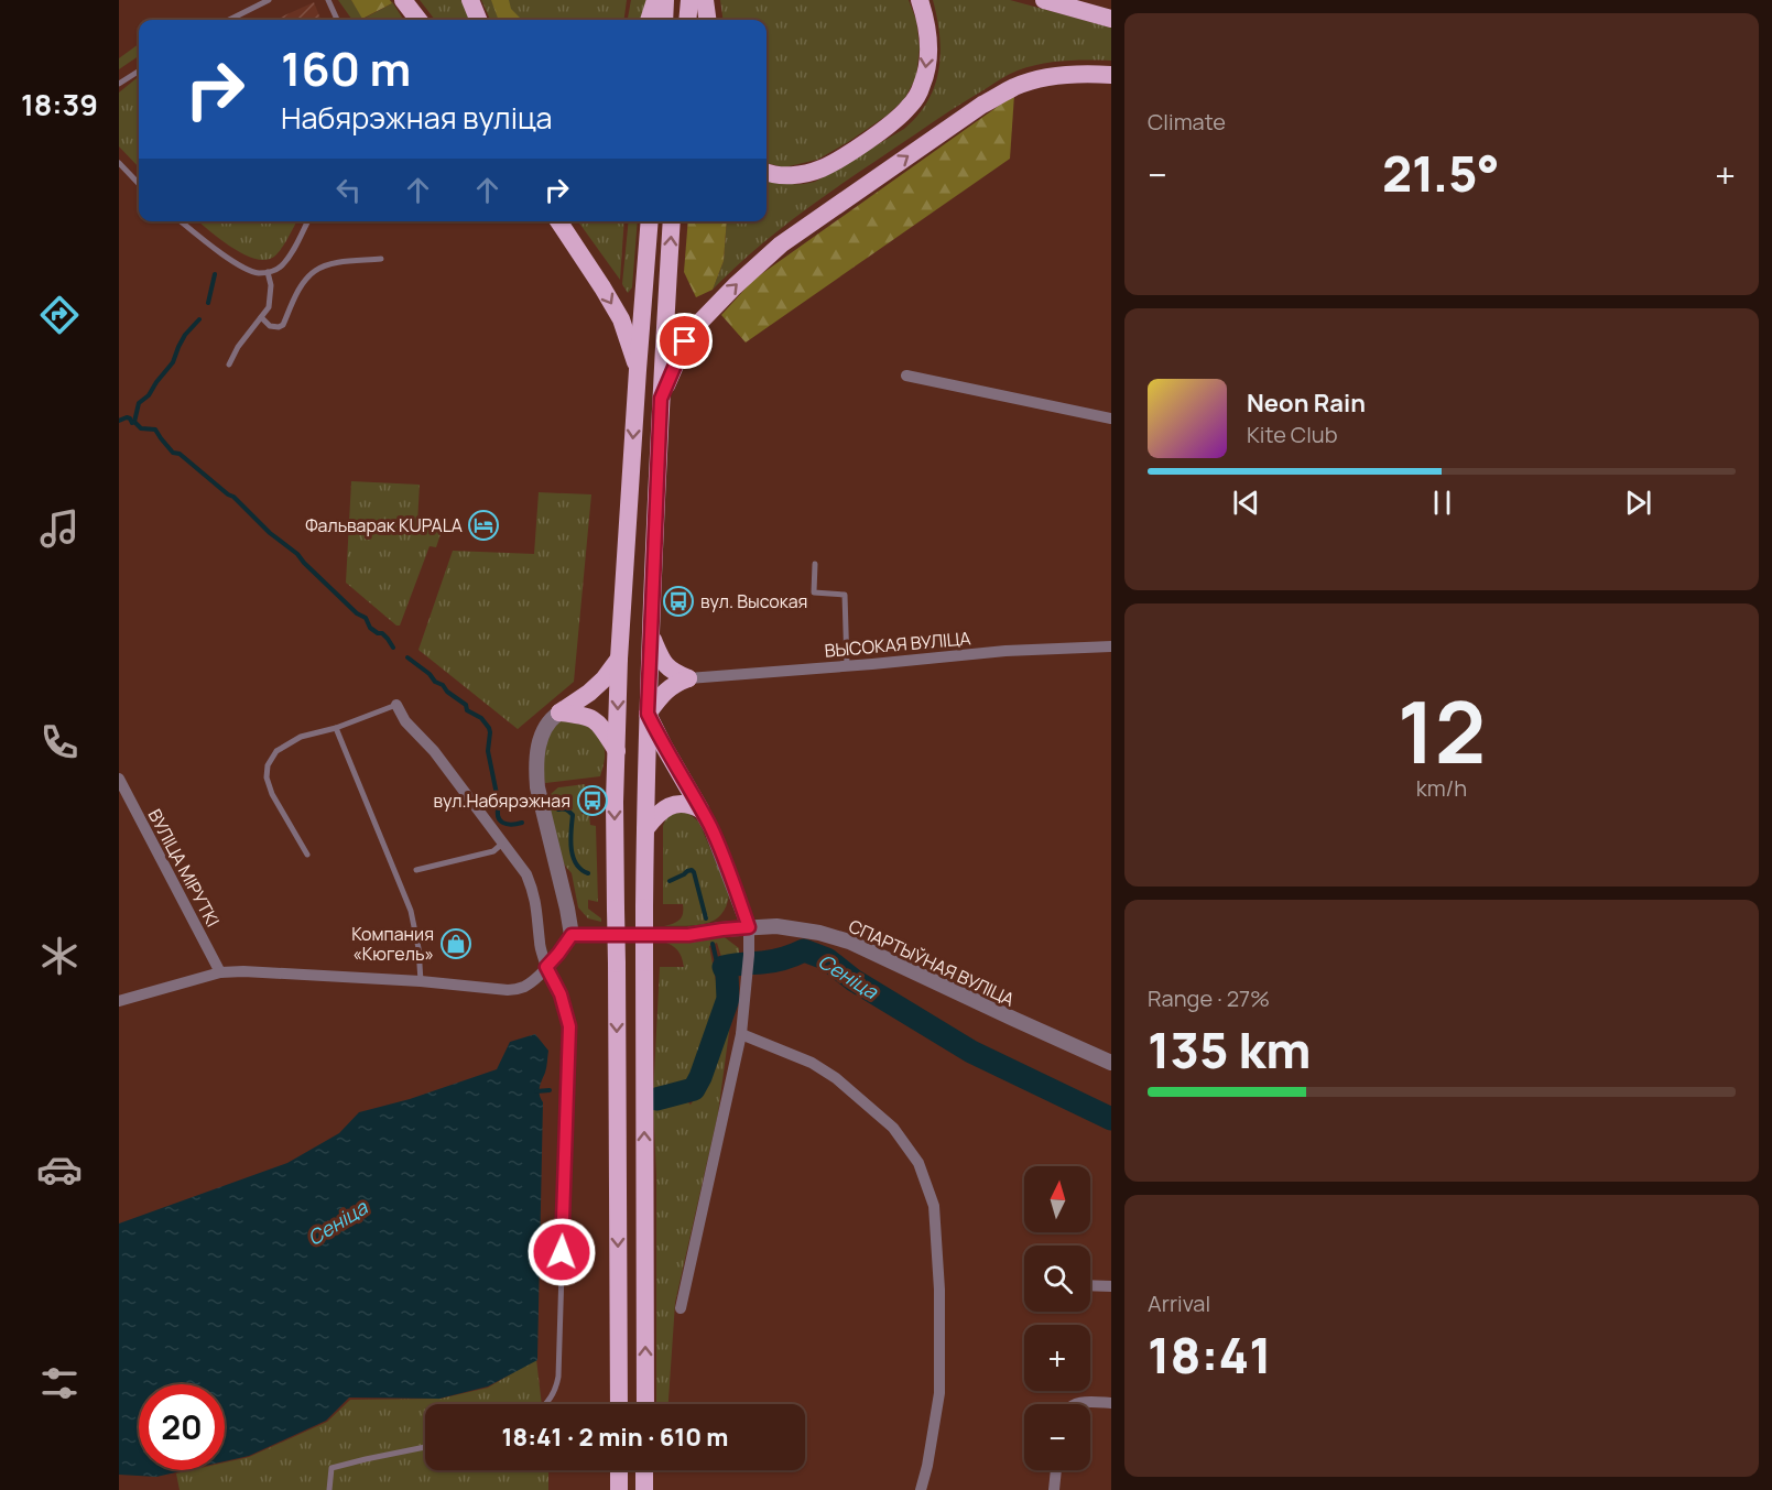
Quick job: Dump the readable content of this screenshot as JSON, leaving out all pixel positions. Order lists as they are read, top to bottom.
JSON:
{
  "streets": {
    "street": ["ВЫСОКАЯ ВУЛІЦА", "ВУЛІЦА МІРУТКІ", "СПАРТЫЎНАЯ ВУЛІЦА"]
  },
  "water": ["Сеніца"],
  "places": {
    "hotel": ["Фальварак KUPALA"],
    "bus stop": ["вул. Высокая", "вул.Набярэжная"],
    "shop": ["Компания «Кюгель»"]
  },
  "north": "top",
  "page": {
    "tabs": "18:39",
    "tile": [
      "Climate",
      ["12", "km/h"],
      ["Range · 27%", "135 km"],
      ["Arrival", "18:41"]
    ],
    "turn": ["160 m", "Набярэжная вуліца"],
    "heat": ["−", "21.5°", "+"],
    "song": ["Neon Rain", "Kite Club"],
    "map_buttons": ["+", "−"],
    "limit": "20",
    "trip": "18:41 · 2 min · 610 m"
  }
}
